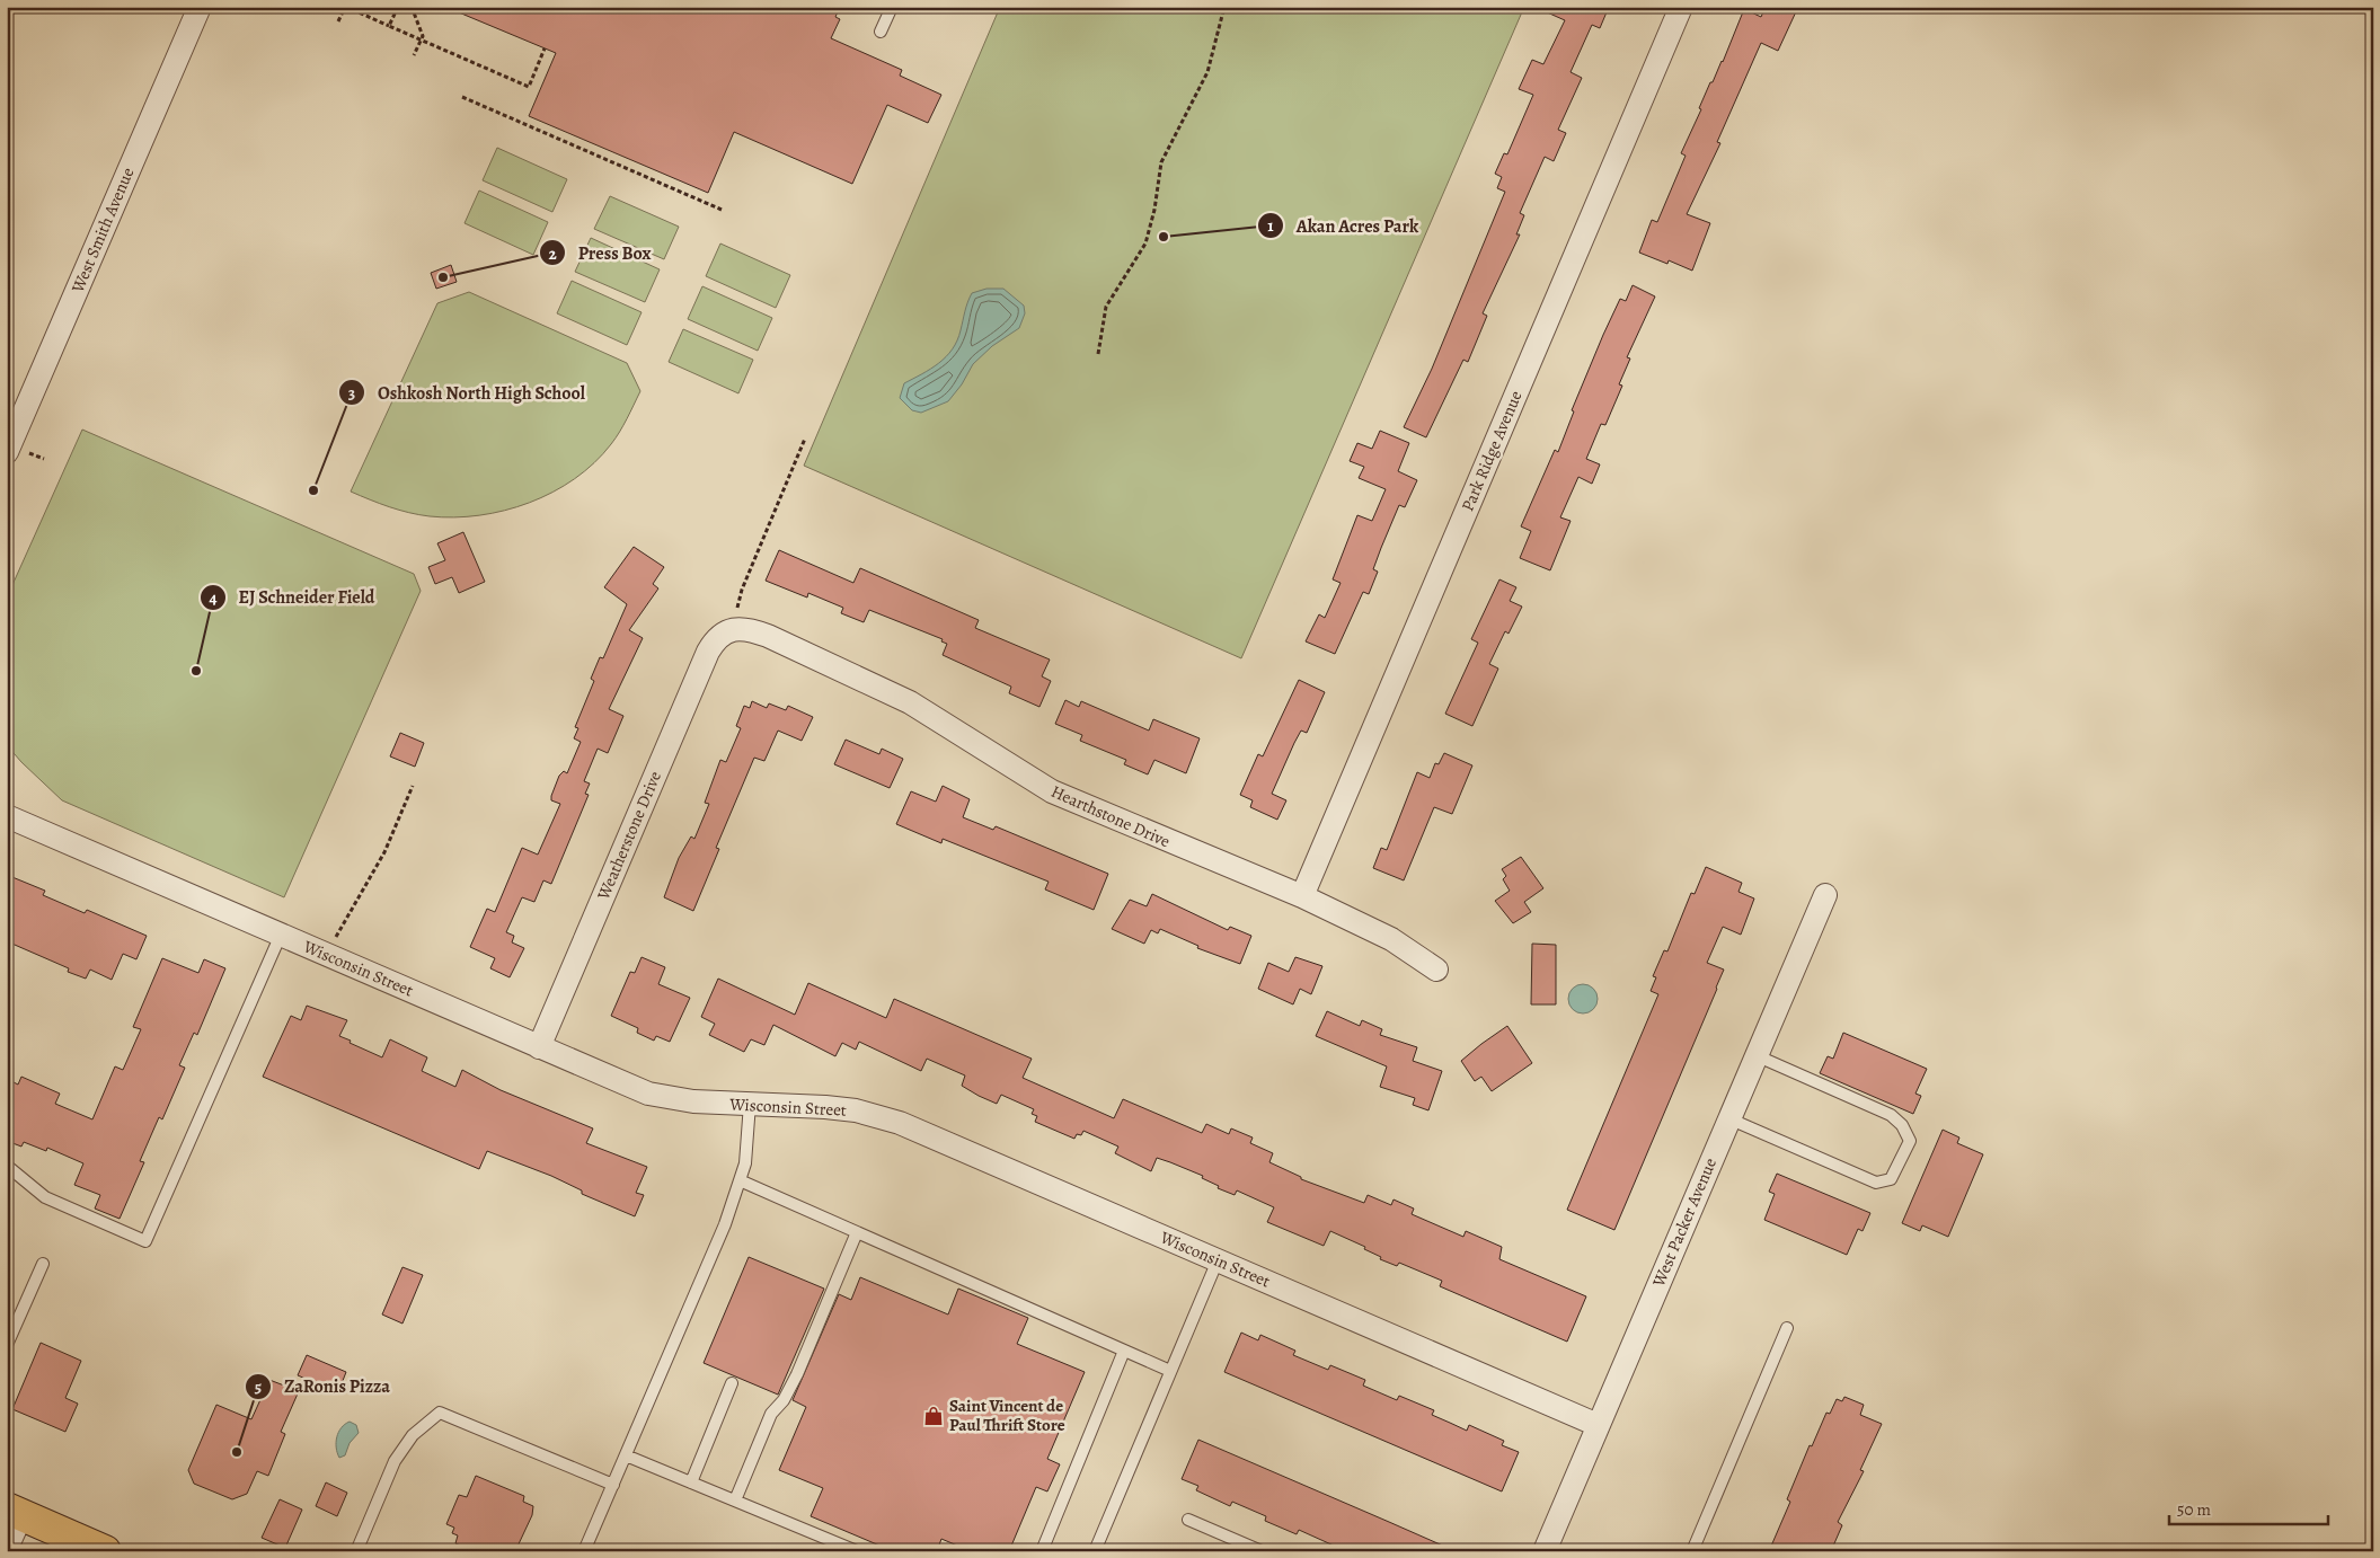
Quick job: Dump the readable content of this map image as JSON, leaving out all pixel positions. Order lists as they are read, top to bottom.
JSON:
{
  "streets": {
    "street": [
      "West Smith Avenue",
      "Park Ridge Avenue",
      "Hearthstone Drive",
      "Weatherstone Drive",
      "Wisconsin Street",
      "West Packer Avenue"
    ]
  },
  "crossings": [
    ["Park Ridge Avenue", "Hearthstone Drive"],
    ["Hearthstone Drive", "Weatherstone Drive"],
    ["Weatherstone Drive", "Wisconsin Street"],
    ["Wisconsin Street", "West Packer Avenue"]
  ],
  "places": {
    "other": [
      "Akan Acres Park",
      "Press Box",
      "Oshkosh North High School",
      "EJ Schneider Field",
      "ZaRonis Pizza"
    ],
    "shop": ["Saint Vincent de Paul Thrift Store"]
  },
  "scale_bar": "50 m"
}
